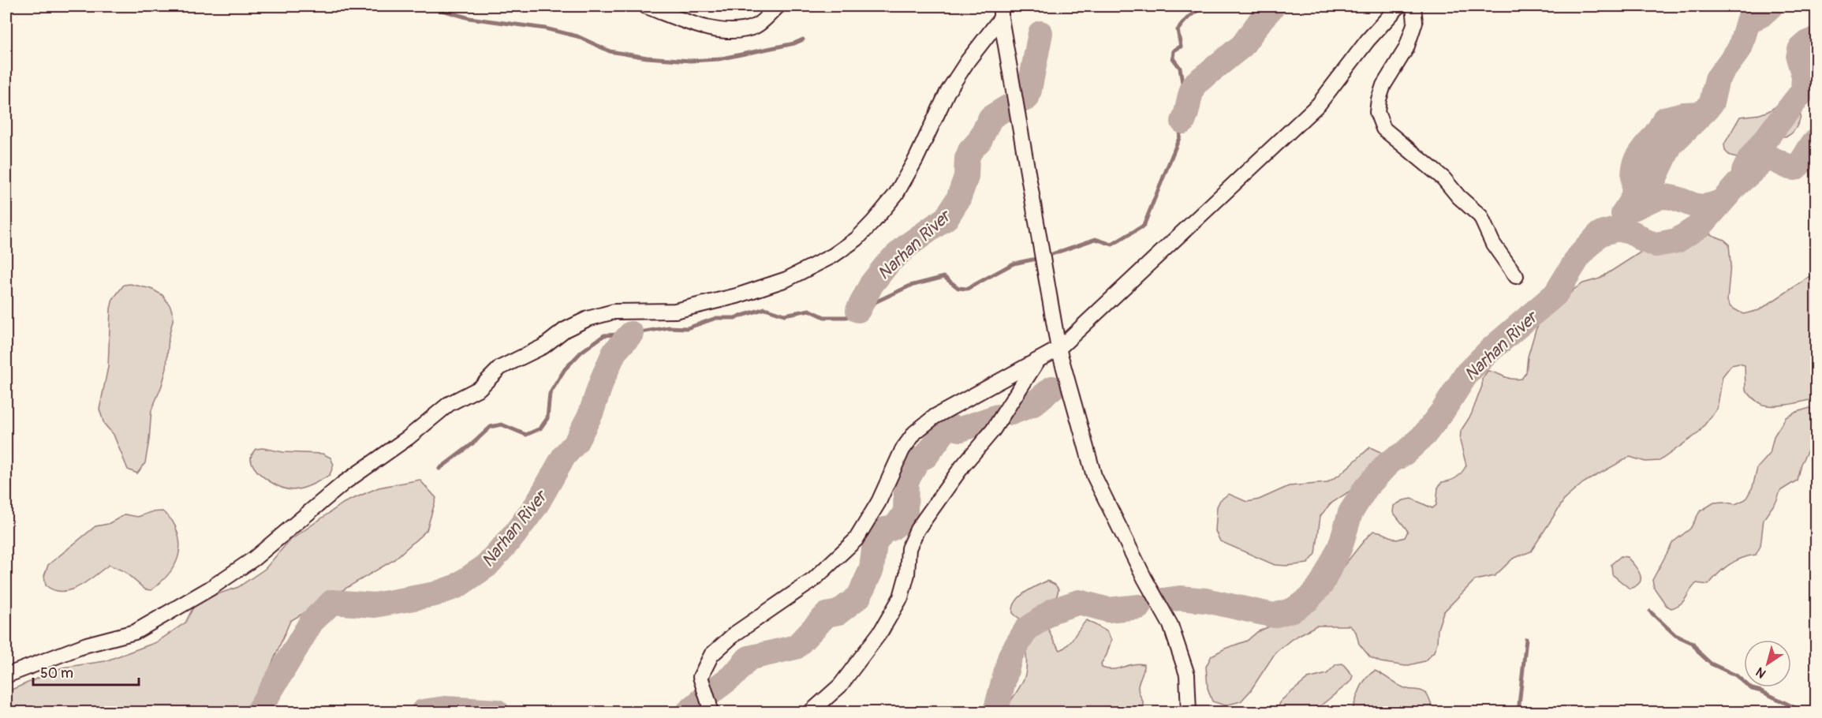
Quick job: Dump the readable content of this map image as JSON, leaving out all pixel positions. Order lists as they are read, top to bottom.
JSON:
{
  "water": ["Narhan River"],
  "scale_bar": "50 m",
  "north": "bottom left"
}
